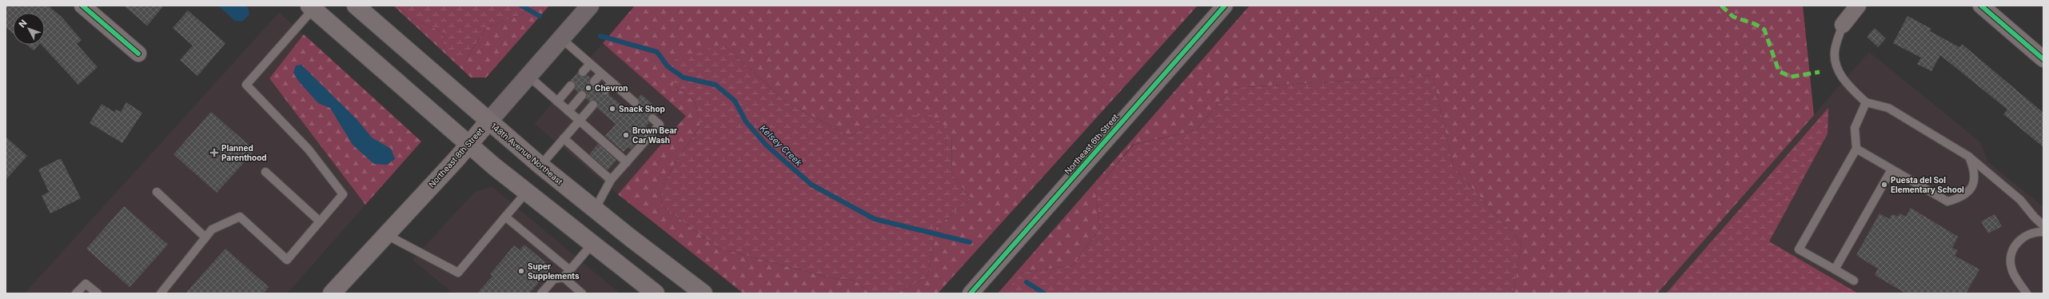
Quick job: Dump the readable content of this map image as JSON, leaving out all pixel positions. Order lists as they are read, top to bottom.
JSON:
{
  "streets": {
    "main road": ["148th Avenue Northeast", "Northeast 8th Street"],
    "street": ["Northeast 6th Street"]
  },
  "crossings": [
    ["148th Avenue Northeast", "Northeast 8th Street"]
  ],
  "water": ["Kelsey Creek"],
  "places": {
    "other": [
      "Chevron",
      "Snack Shop",
      "Brown Bear Car Wash",
      "Puesta del Sol Elementary School",
      "Super Supplements"
    ],
    "health": ["Planned Parenthood"]
  },
  "north": "top left"
}
